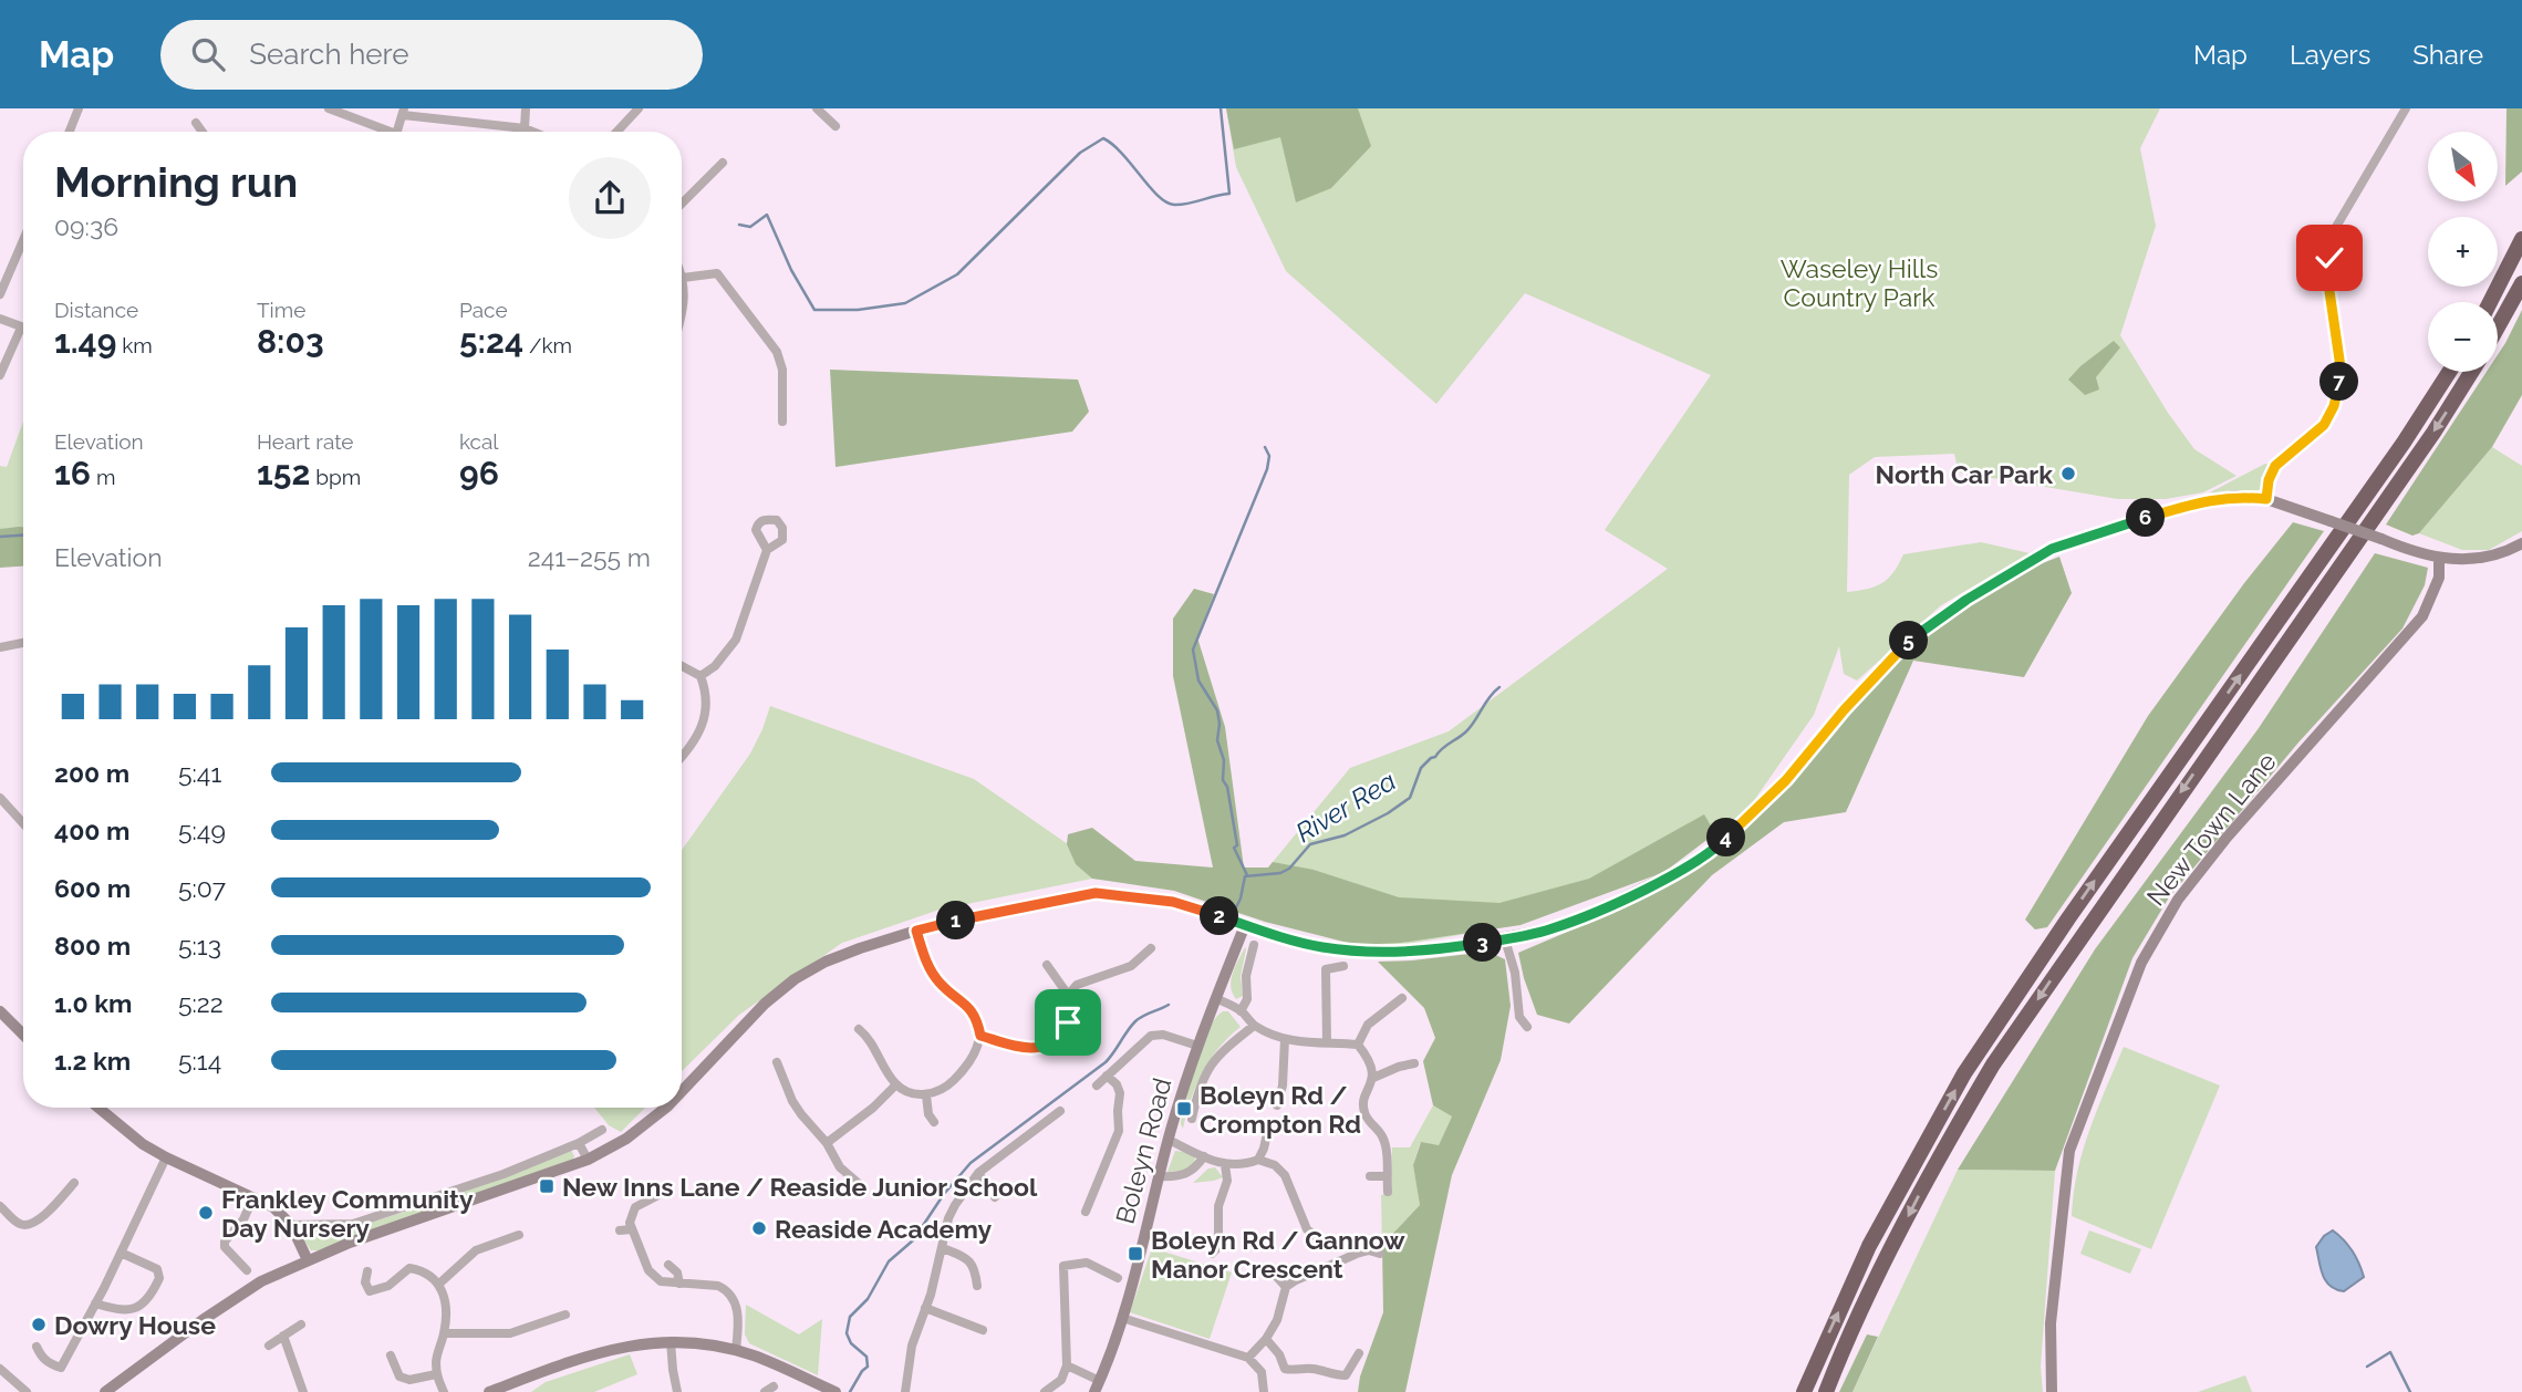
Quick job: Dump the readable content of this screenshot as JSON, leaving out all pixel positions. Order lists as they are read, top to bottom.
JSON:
{
  "streets": {
    "street": ["New Town Lane", "Boleyn Road"]
  },
  "water": ["River Rea"],
  "parks": ["Waseley Hills Country Park"],
  "places": {
    "other": [
      "North Car Park",
      "Frankley Community Day Nursery",
      "Reaside Academy",
      "Dowry House"
    ],
    "transit": ["Boleyn Rd / Crompton Rd", "New Inns Lane / Reaside Junior School", "Boleyn Rd / Gannow Manor Crescent"]
  },
  "north": "bottom right",
  "page": {
    "header": "Map",
    "search": "Search here",
    "nav": ["Map", "Layers", "Share"],
    "map_buttons": ["+", "−"],
    "heading": ["Morning run", "09:36"],
    "stats": [
      ["Distance", "1.49 km"],
      ["Time", "8:03"],
      ["Pace", "5:24 /km"],
      ["Elevation", "16 m"],
      ["Heart rate", "152 bpm"],
      ["kcal", "96"]
    ],
    "pins": [
      "7",
      "6",
      "5",
      "4",
      "2",
      "1",
      "3"
    ],
    "chart": ["Elevation", "241–255 m"],
    "list": [
      {
        "name": "200 m",
        "note": "5:41"
      },
      {
        "name": "400 m",
        "note": "5:49"
      },
      {
        "name": "600 m",
        "note": "5:07"
      },
      {
        "name": "800 m",
        "note": "5:13"
      },
      {
        "name": "1.0 km",
        "note": "5:22"
      },
      {
        "name": "1.2 km",
        "note": "5:14"
      }
    ]
  }
}
